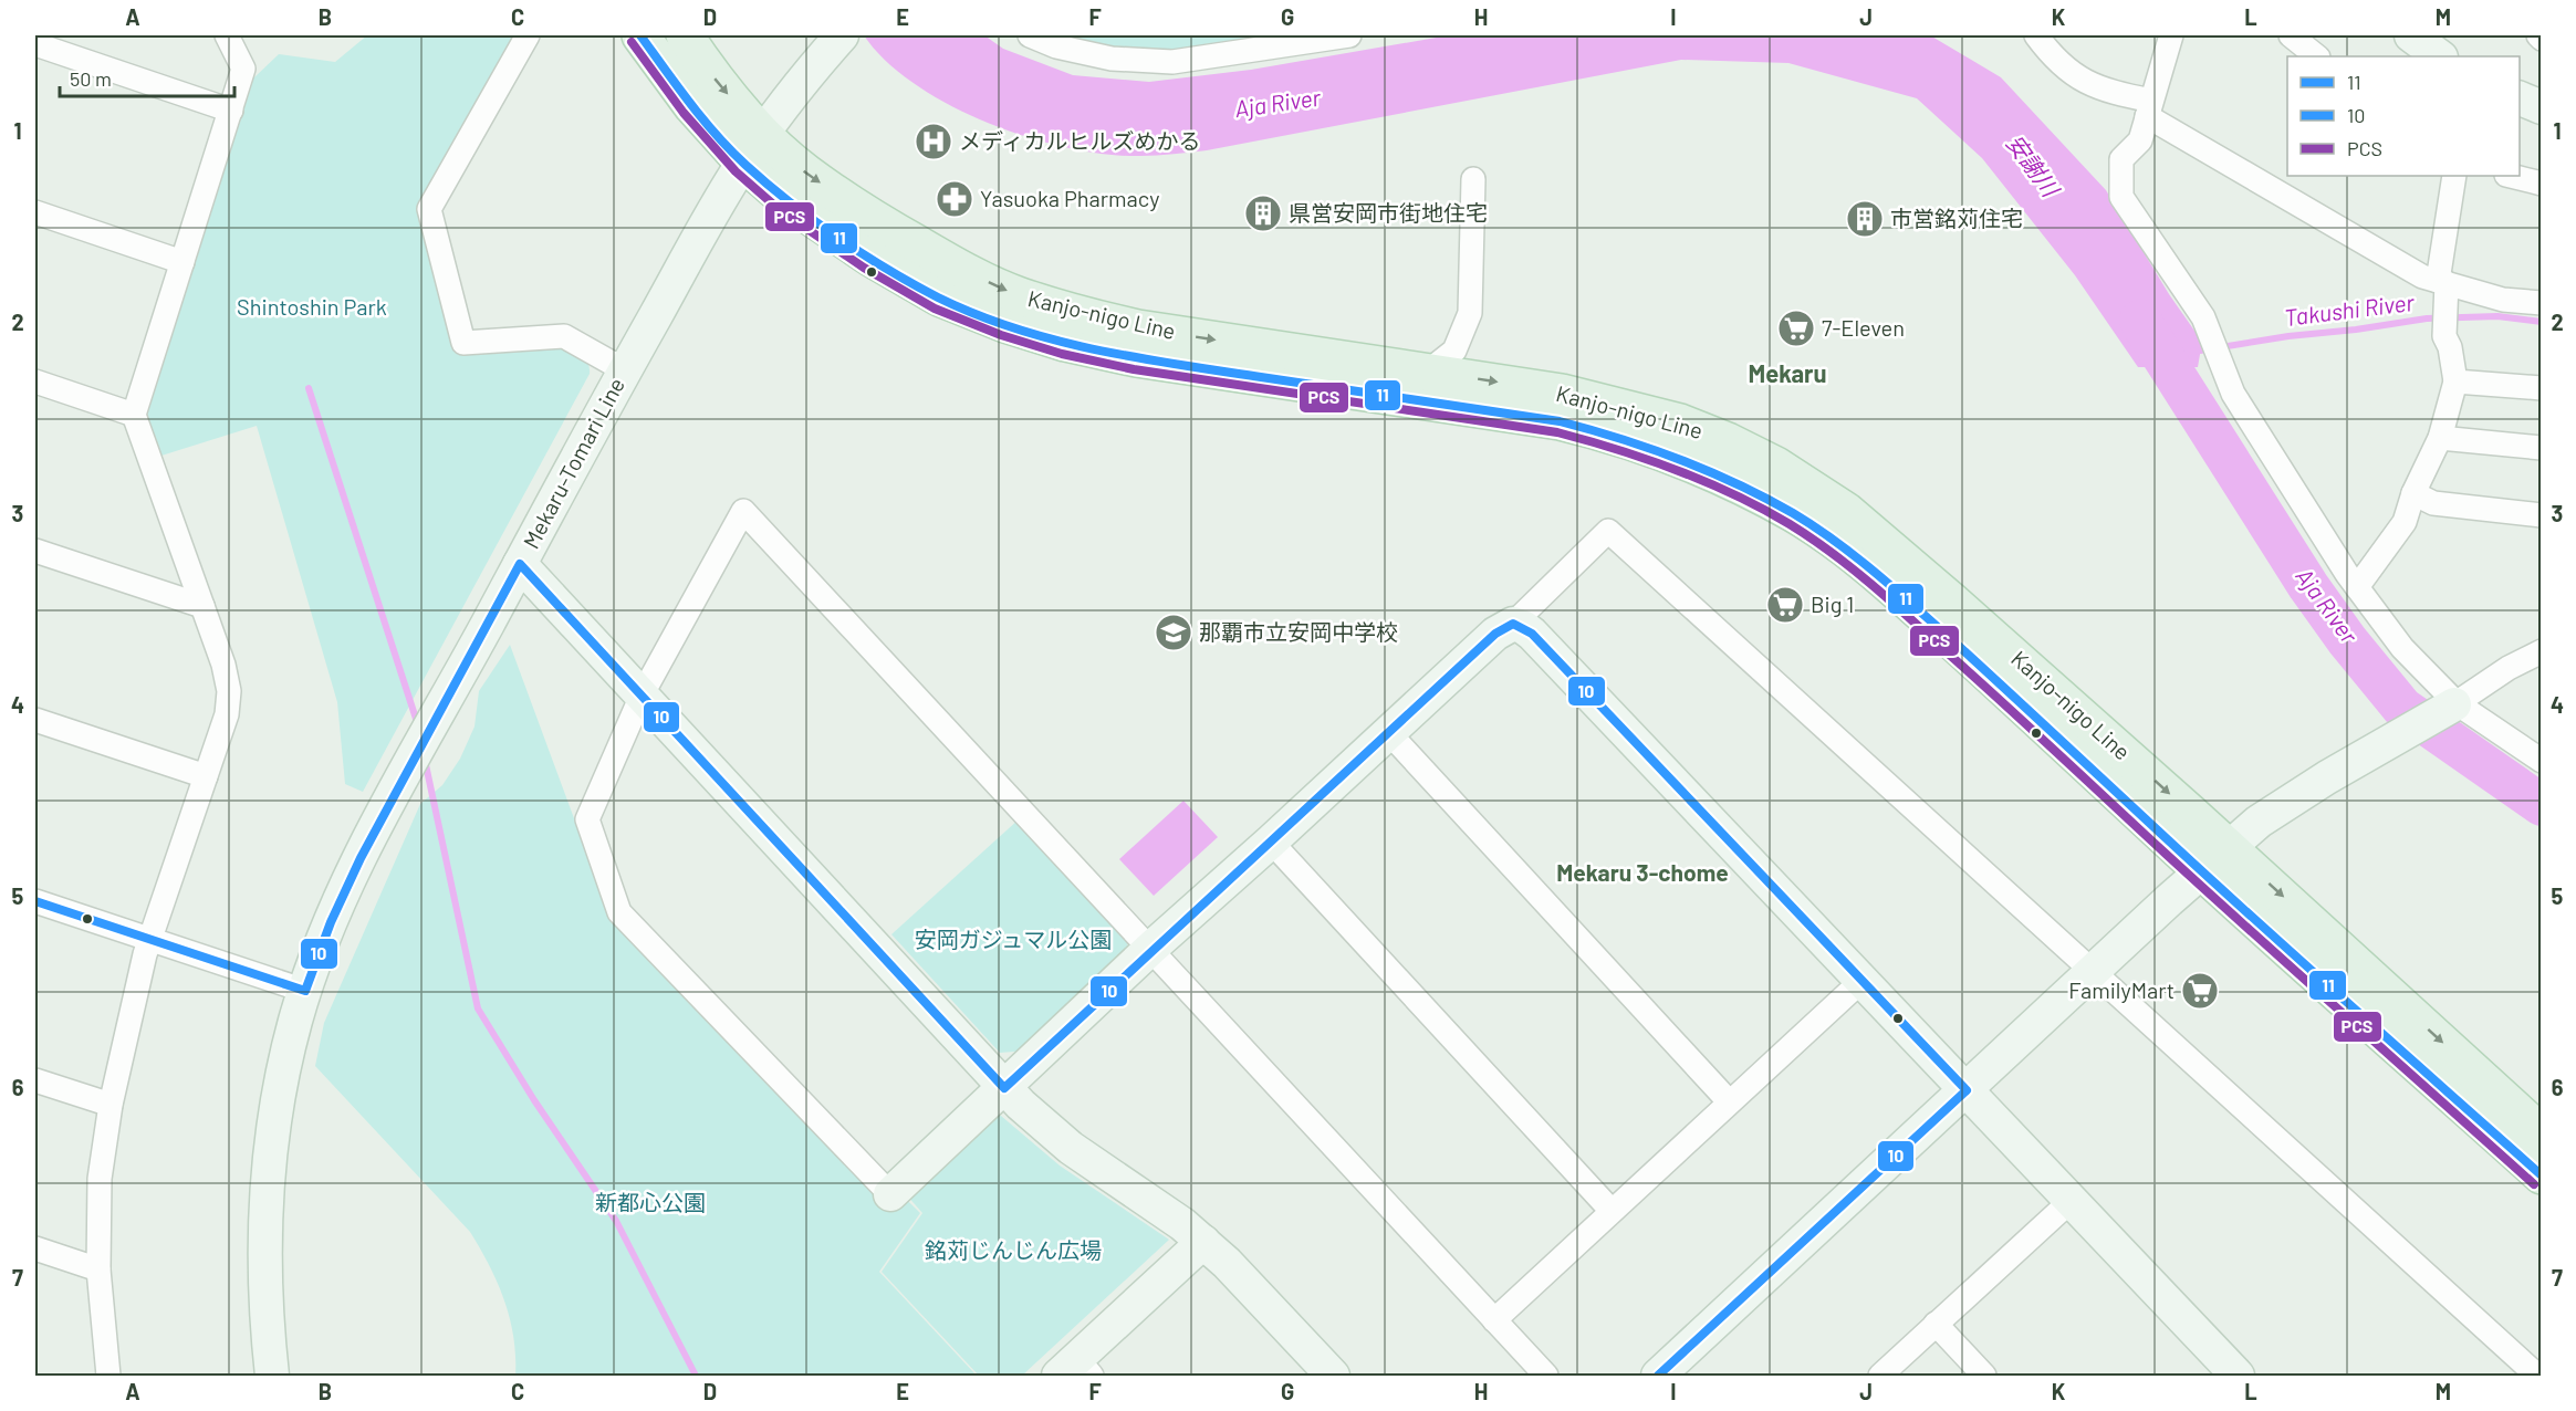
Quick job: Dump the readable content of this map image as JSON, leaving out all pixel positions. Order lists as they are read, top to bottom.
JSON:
{
  "streets": {
    "main road": ["Kanjo-nigo Line"],
    "street": ["Mekaru-Tomari Line"]
  },
  "crossings": [
    ["Kanjo-nigo Line", "Mekaru-Tomari Line"]
  ],
  "districts": ["Mekaru", "Mekaru 3-chome"],
  "water": ["Aja River", "安謝川", "Takushi River"],
  "parks": [
    "Shintoshin Park",
    "安岡ガジュマル公園",
    "新都心公園",
    "銘苅じんじん広場"
  ],
  "places": {
    "hospital": ["メディカルヒルズめかる"],
    "pharmacy": ["Yasuoka Pharmacy"],
    "building": ["県営安岡市街地住宅", "市営銘苅住宅"],
    "supermarket": ["7-Eleven", "Big 1", "FamilyMart"],
    "school or university": ["那覇市立安岡中学校"]
  },
  "lines": ["transit line 11", "transit line PCS", "transit line 10"],
  "legend": ["11", "10", "PCS"],
  "scale_bar": "50 m",
  "grid": {
    "columns": [
      "A",
      "B",
      "C",
      "D",
      "E",
      "F",
      "G",
      "H",
      "I",
      "J",
      "K",
      "L",
      "M"
    ],
    "rows": [
      "1",
      "2",
      "3",
      "4",
      "5",
      "6",
      "7"
    ]
  }
}
